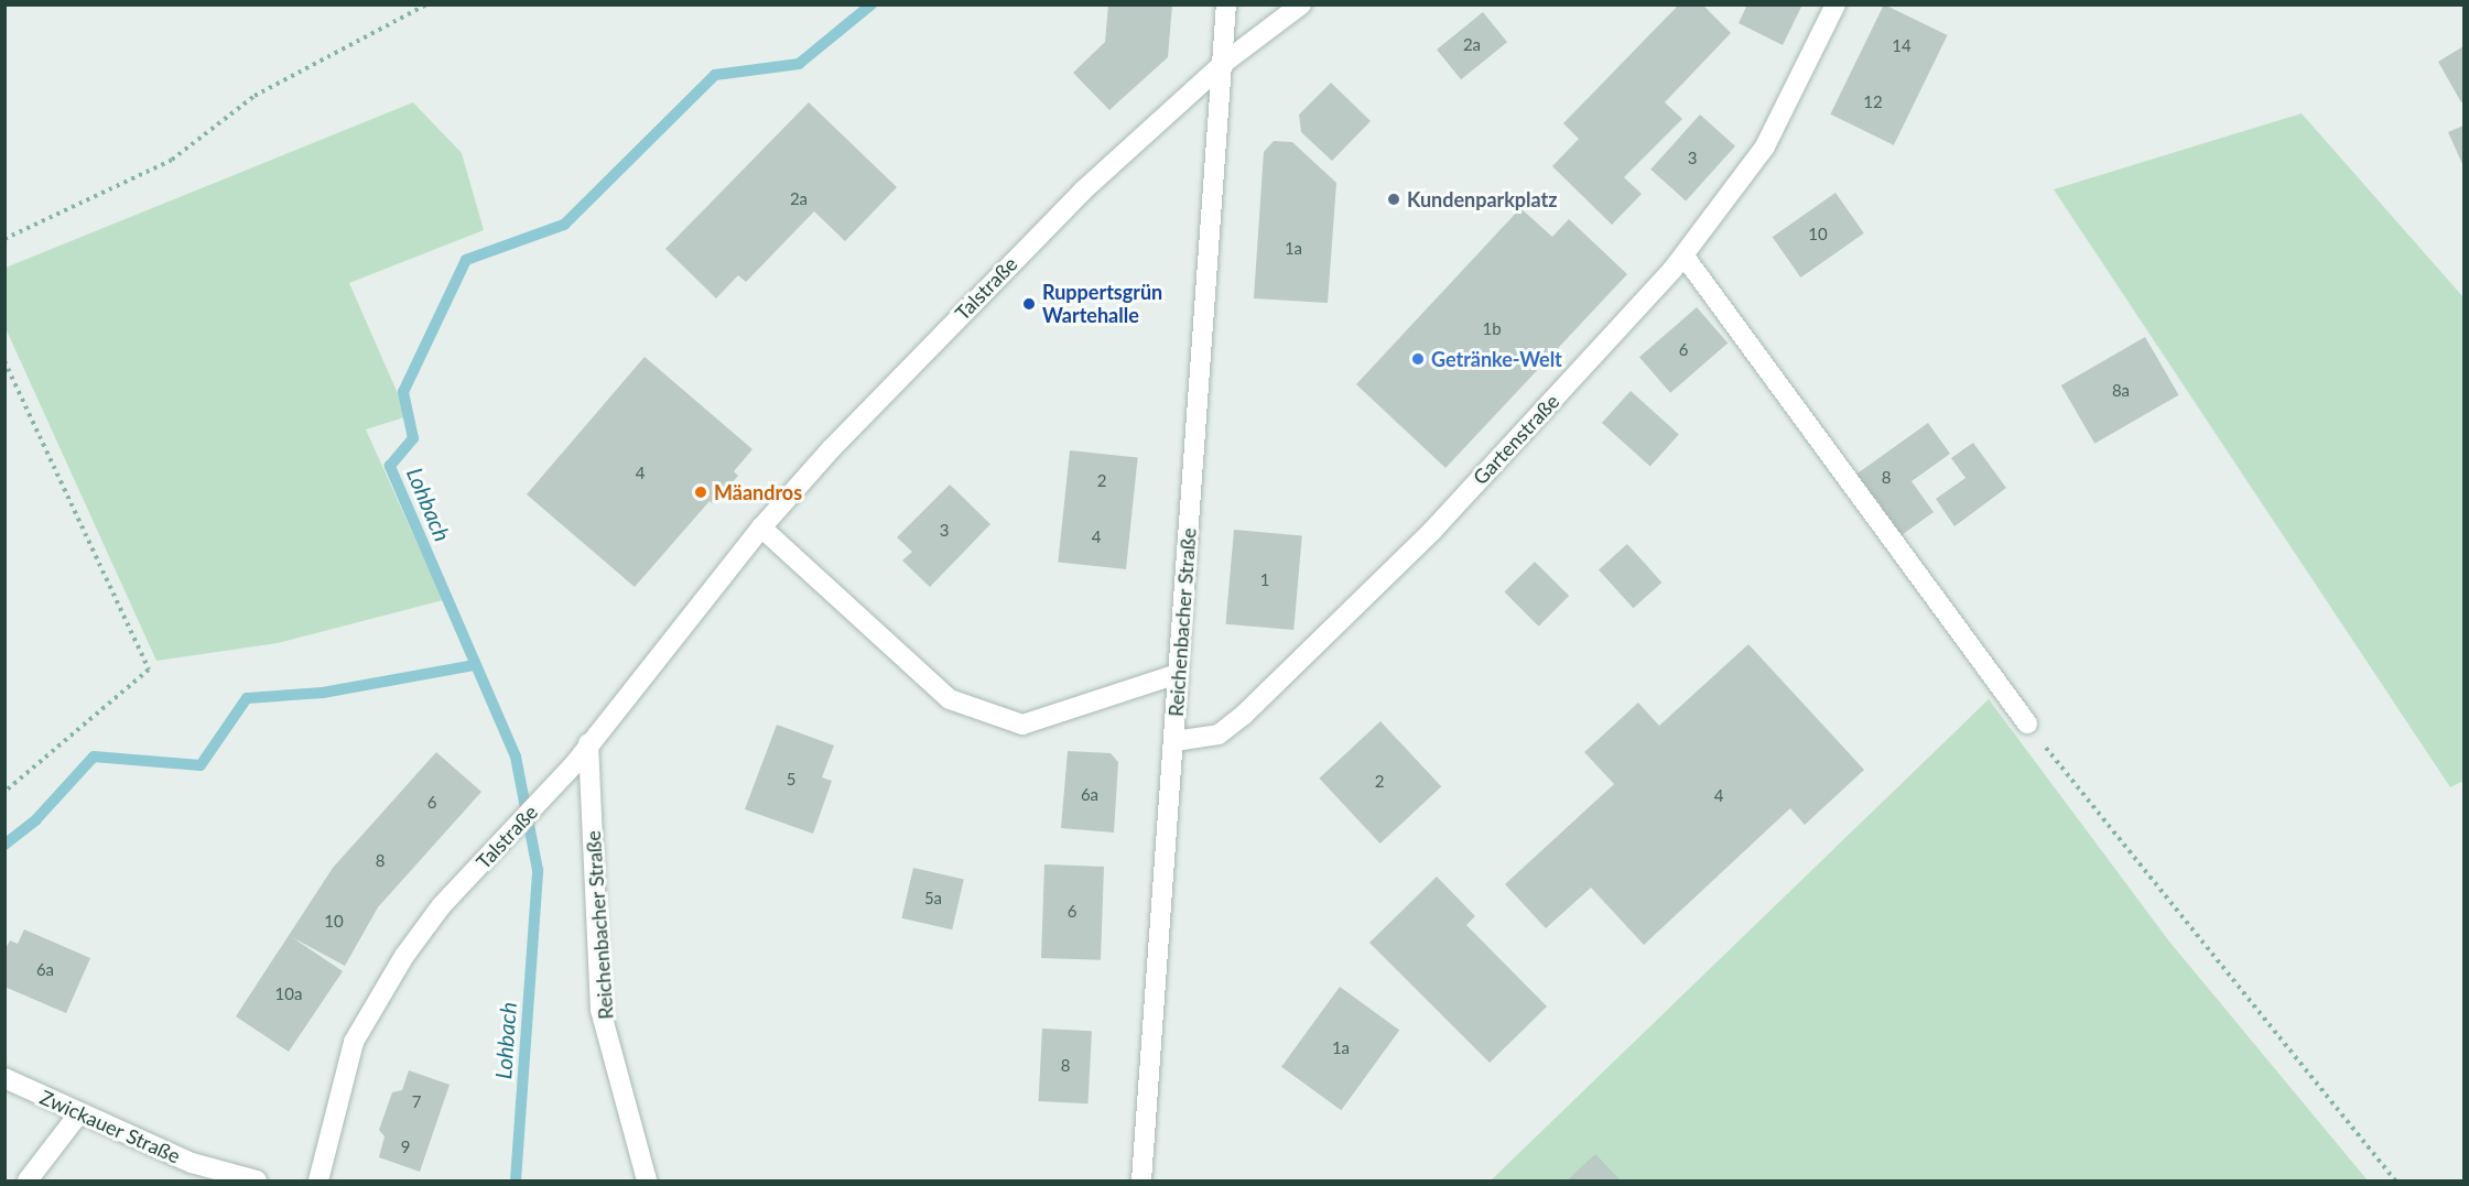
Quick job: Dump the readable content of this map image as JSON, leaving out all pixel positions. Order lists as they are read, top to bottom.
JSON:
{
  "streets": {
    "street": [
      "Talstraße",
      "Gartenstraße",
      "Reichenbacher Straße",
      "Zwickauer Straße"
    ]
  },
  "crossings": [
    ["Talstraße", "Reichenbacher Straße"],
    ["Gartenstraße", "Reichenbacher Straße"]
  ],
  "water": ["Lohbach"],
  "places": [
    "Kundenparkplatz",
    "Ruppertsgrün Wartehalle",
    "Getränke-Welt",
    "Mäandros"
  ],
  "house_numbers": [
    "2a",
    "14",
    "12",
    "3",
    "2a",
    "10",
    "1a",
    "1b",
    "6",
    "8a",
    "4",
    "8",
    "2",
    "3",
    "4",
    "1",
    "5",
    "2",
    "6a",
    "4",
    "6",
    "8",
    "5a",
    "6",
    "10",
    "6a",
    "10a",
    "1a",
    "8",
    "7",
    "9"
  ]
}
